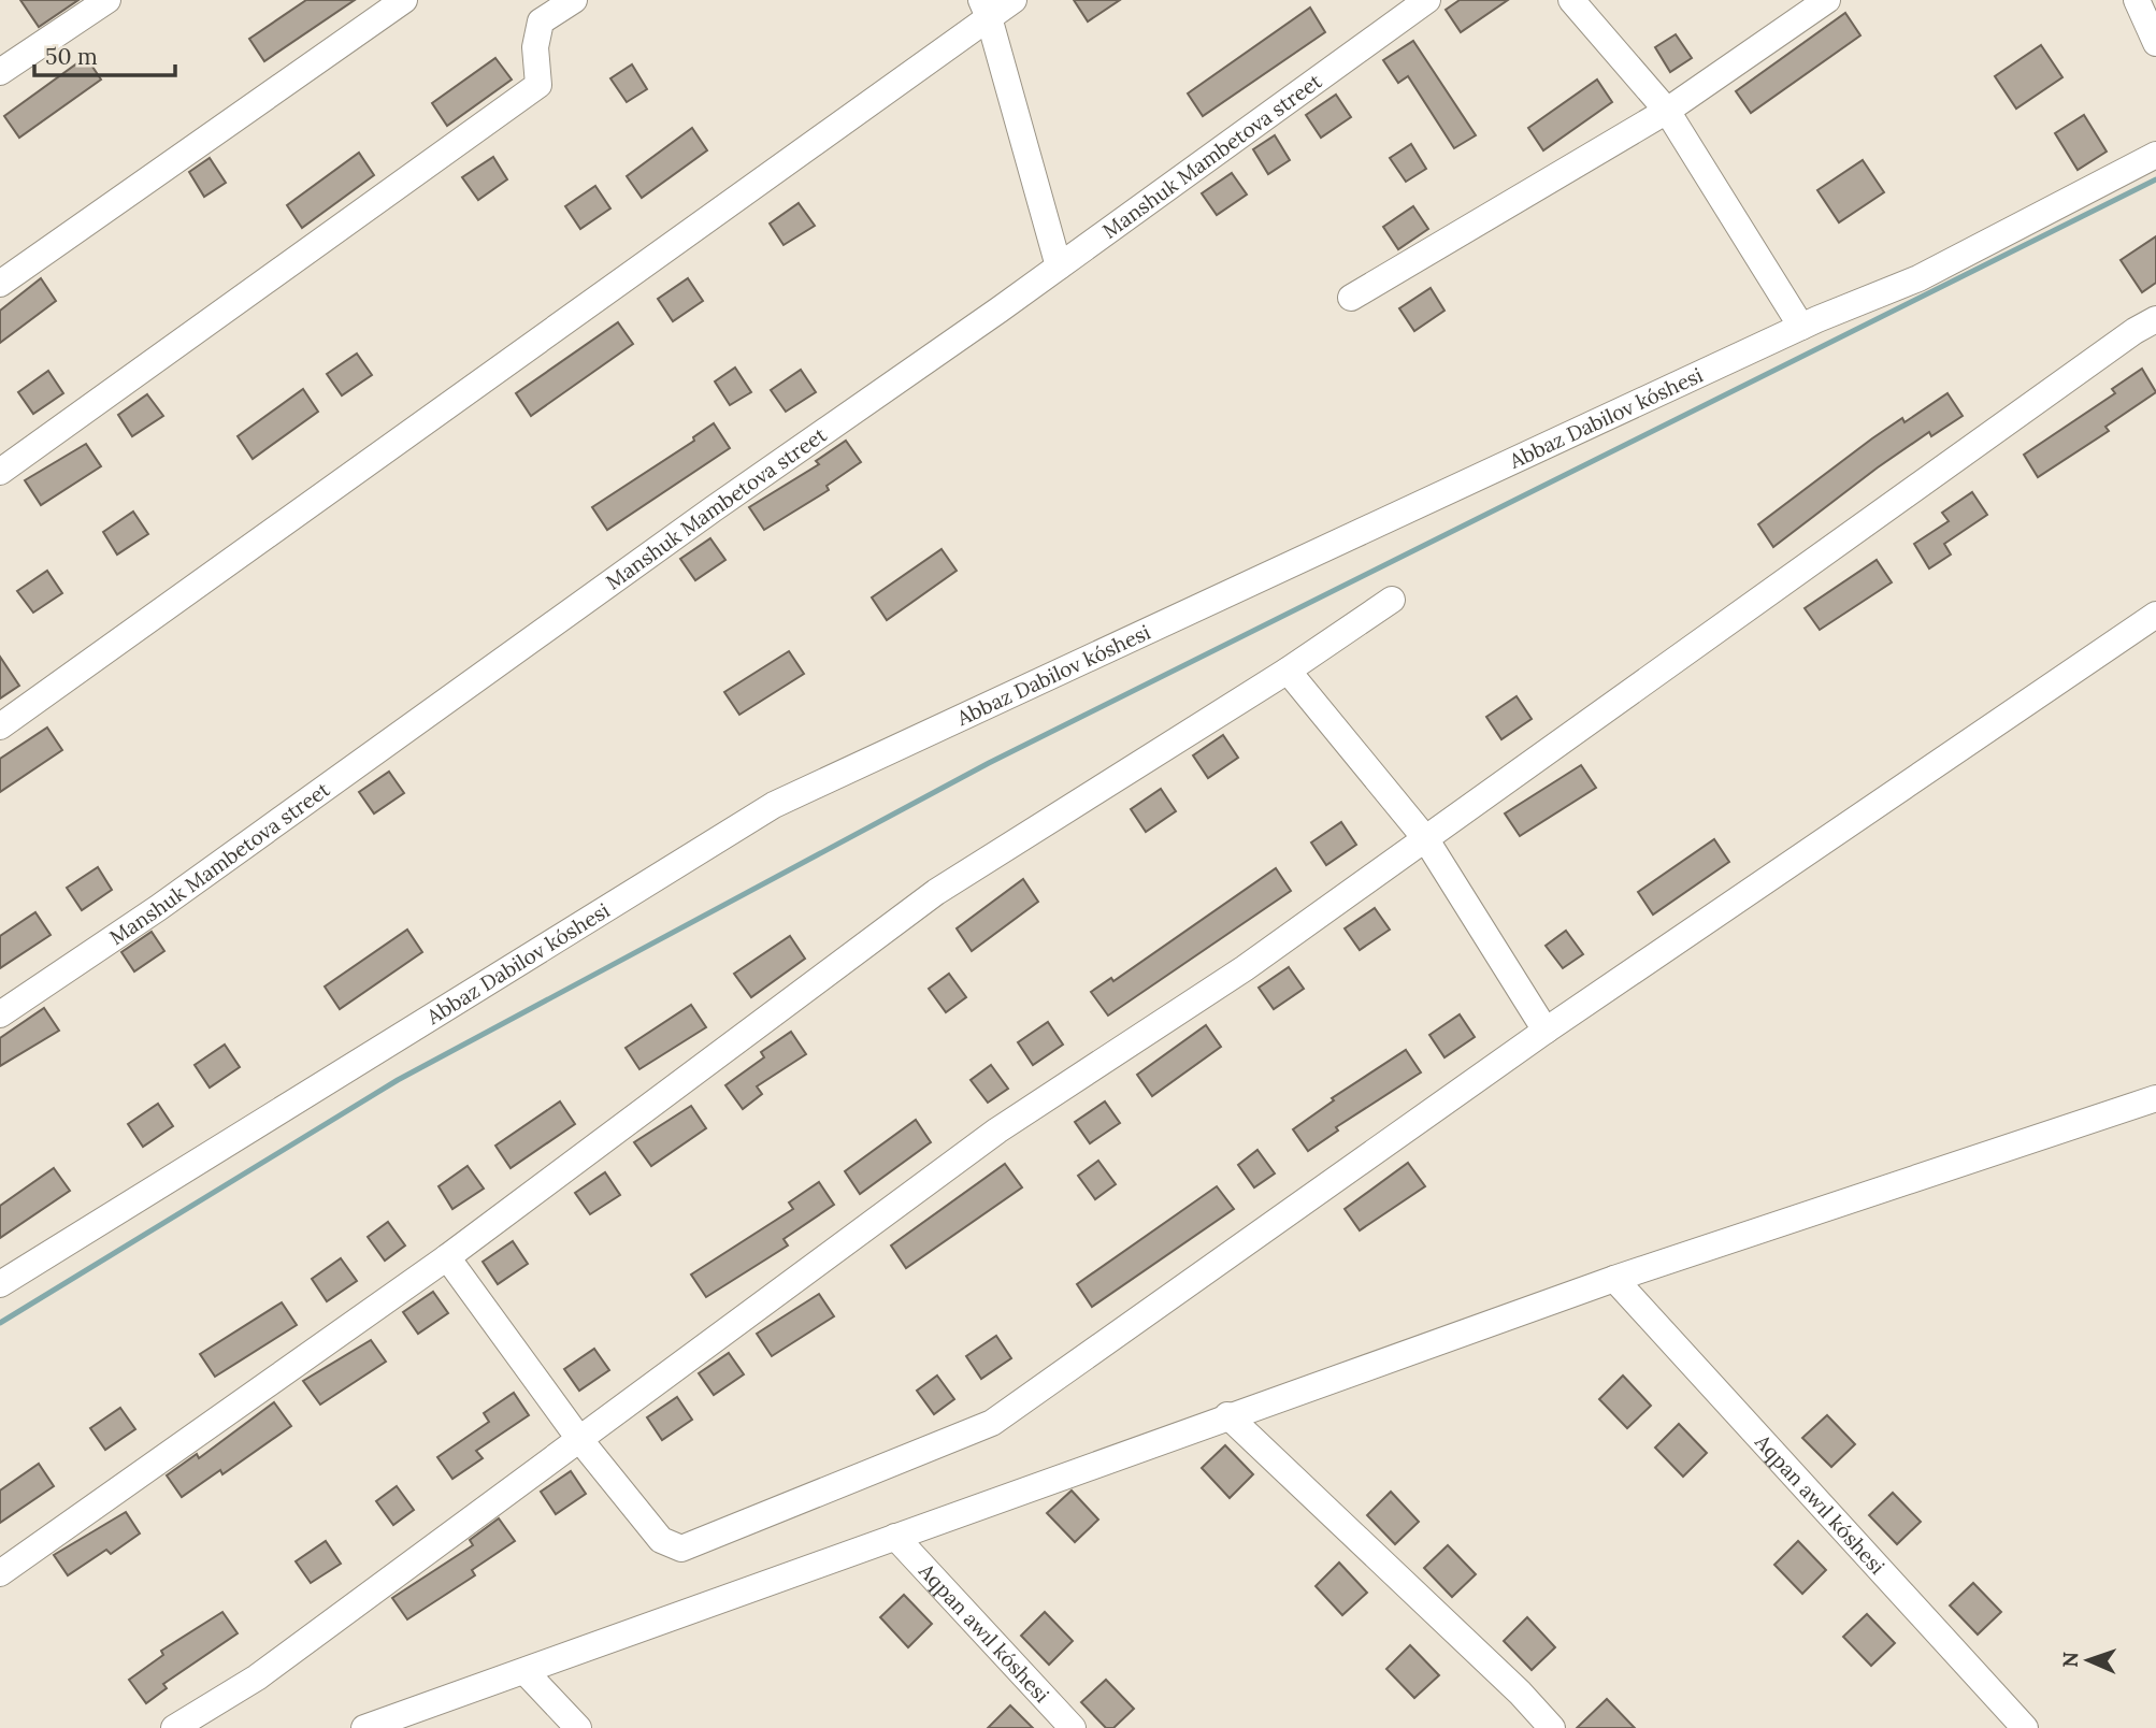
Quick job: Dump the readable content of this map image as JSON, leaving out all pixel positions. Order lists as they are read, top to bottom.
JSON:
{
  "streets": {
    "street": ["Manshuk Mambetova street", "Abbaz Dabilov kóshesi", "Aqpan awıl kóshesi"]
  },
  "scale_bar": "50 m",
  "north": "left"
}
